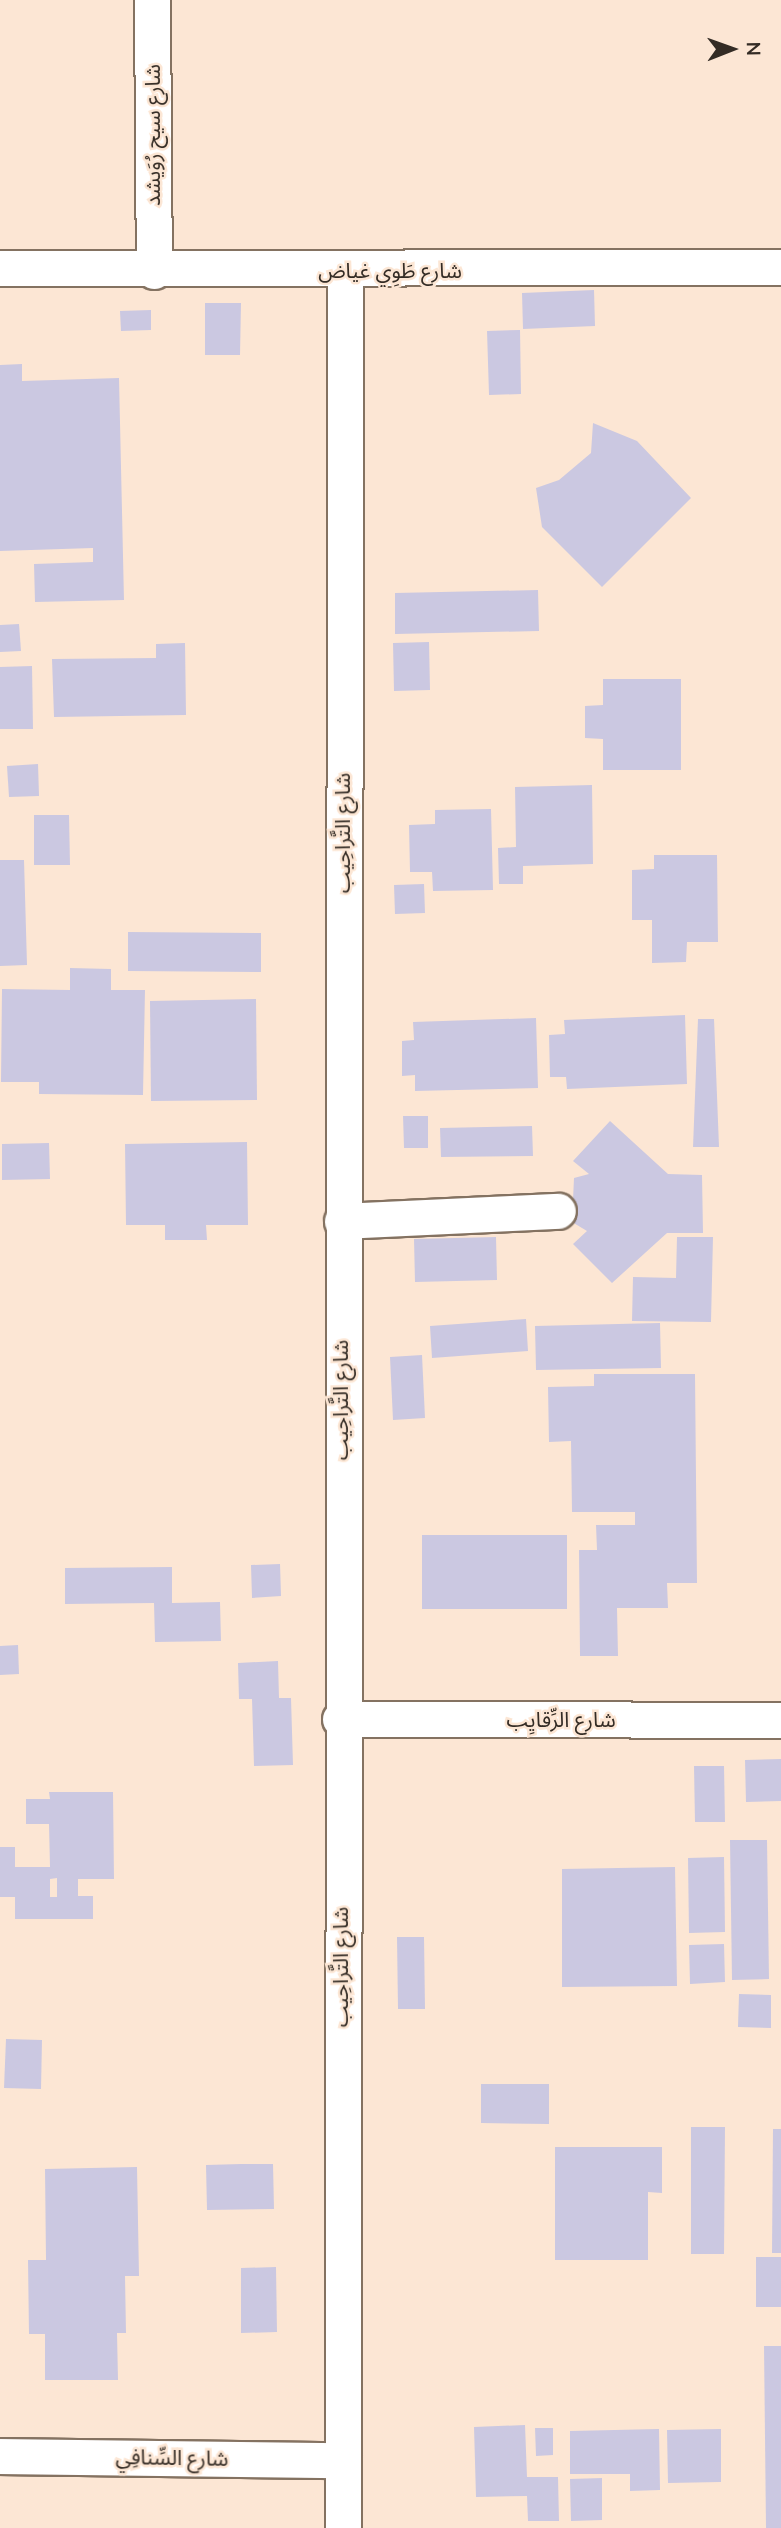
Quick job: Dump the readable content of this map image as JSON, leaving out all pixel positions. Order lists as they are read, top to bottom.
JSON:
{
  "streets": {
    "street": [
      "شارع سيح رُوَيشد",
      "شارع طَوِي غياض",
      "شارع التَّراحِيب",
      "شارع الرِّقايِب",
      "شارع السِّنافِي"
    ]
  },
  "crossings": [
    ["شارع سيح رُوَيشد", "شارع طَوِي غياض"],
    ["شارع طَوِي غياض", "شارع التَّراحِيب"],
    ["شارع التَّراحِيب", "شارع الرِّقايِب"],
    ["شارع التَّراحِيب", "شارع السِّنافِي"]
  ],
  "north": "right"
}
